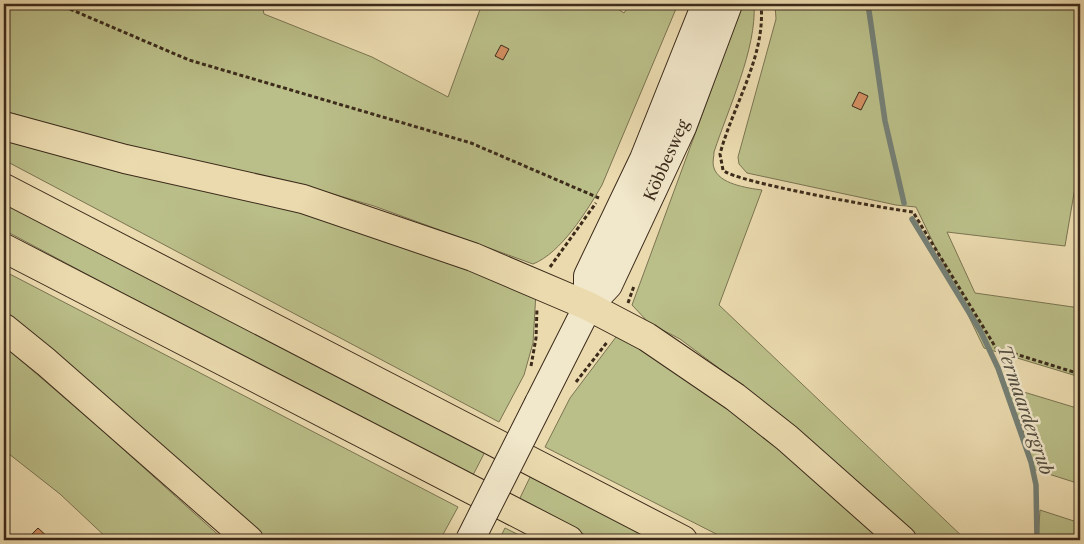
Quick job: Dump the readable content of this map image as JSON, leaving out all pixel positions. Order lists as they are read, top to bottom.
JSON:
{
  "streets": {
    "main road": ["Köbbesweg"]
  },
  "water": ["Termaardergrub"]
}
